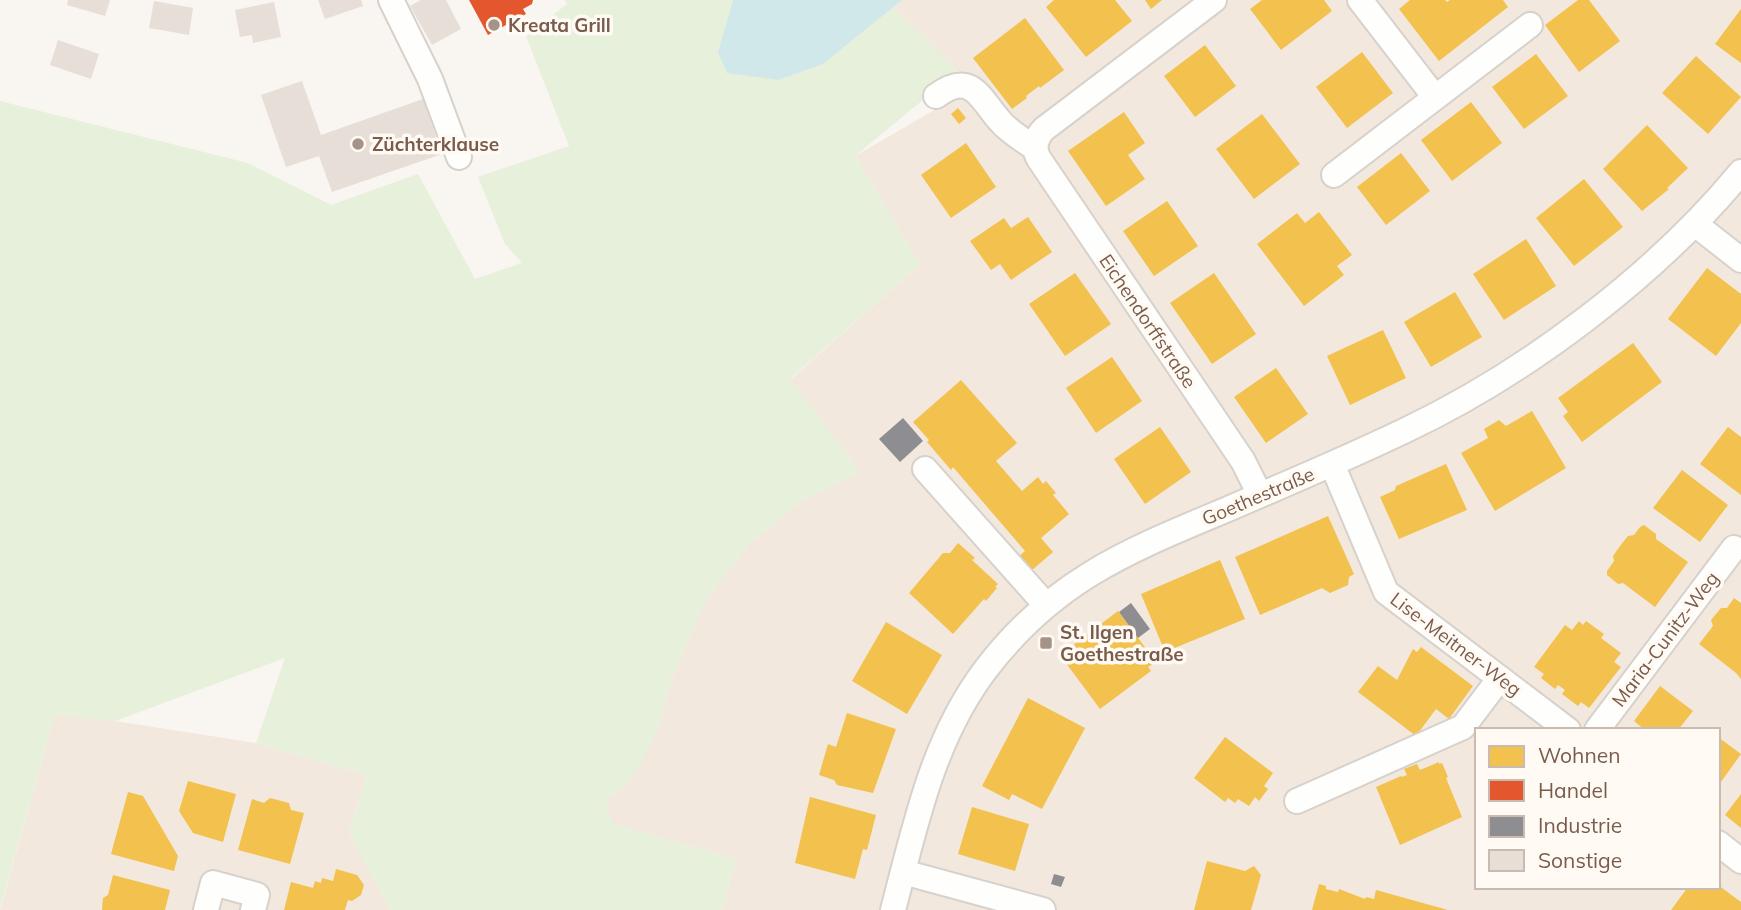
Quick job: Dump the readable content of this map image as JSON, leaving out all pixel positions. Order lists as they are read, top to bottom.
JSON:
{
  "streets": {
    "street": [
      "Eichendorffstraße",
      "Goethestraße",
      "Maria-Cunitz-Weg",
      "Lise-Meitner-Weg"
    ]
  },
  "crossings": [
    ["Eichendorffstraße", "Goethestraße"],
    ["Goethestraße", "Lise-Meitner-Weg"]
  ],
  "places": {
    "other": ["Kreata Grill", "Züchterklause"],
    "transit": ["St. Ilgen Goethestraße"]
  },
  "legend": [
    "Wohnen",
    "Handel",
    "Industrie",
    "Sonstige"
  ]
}
